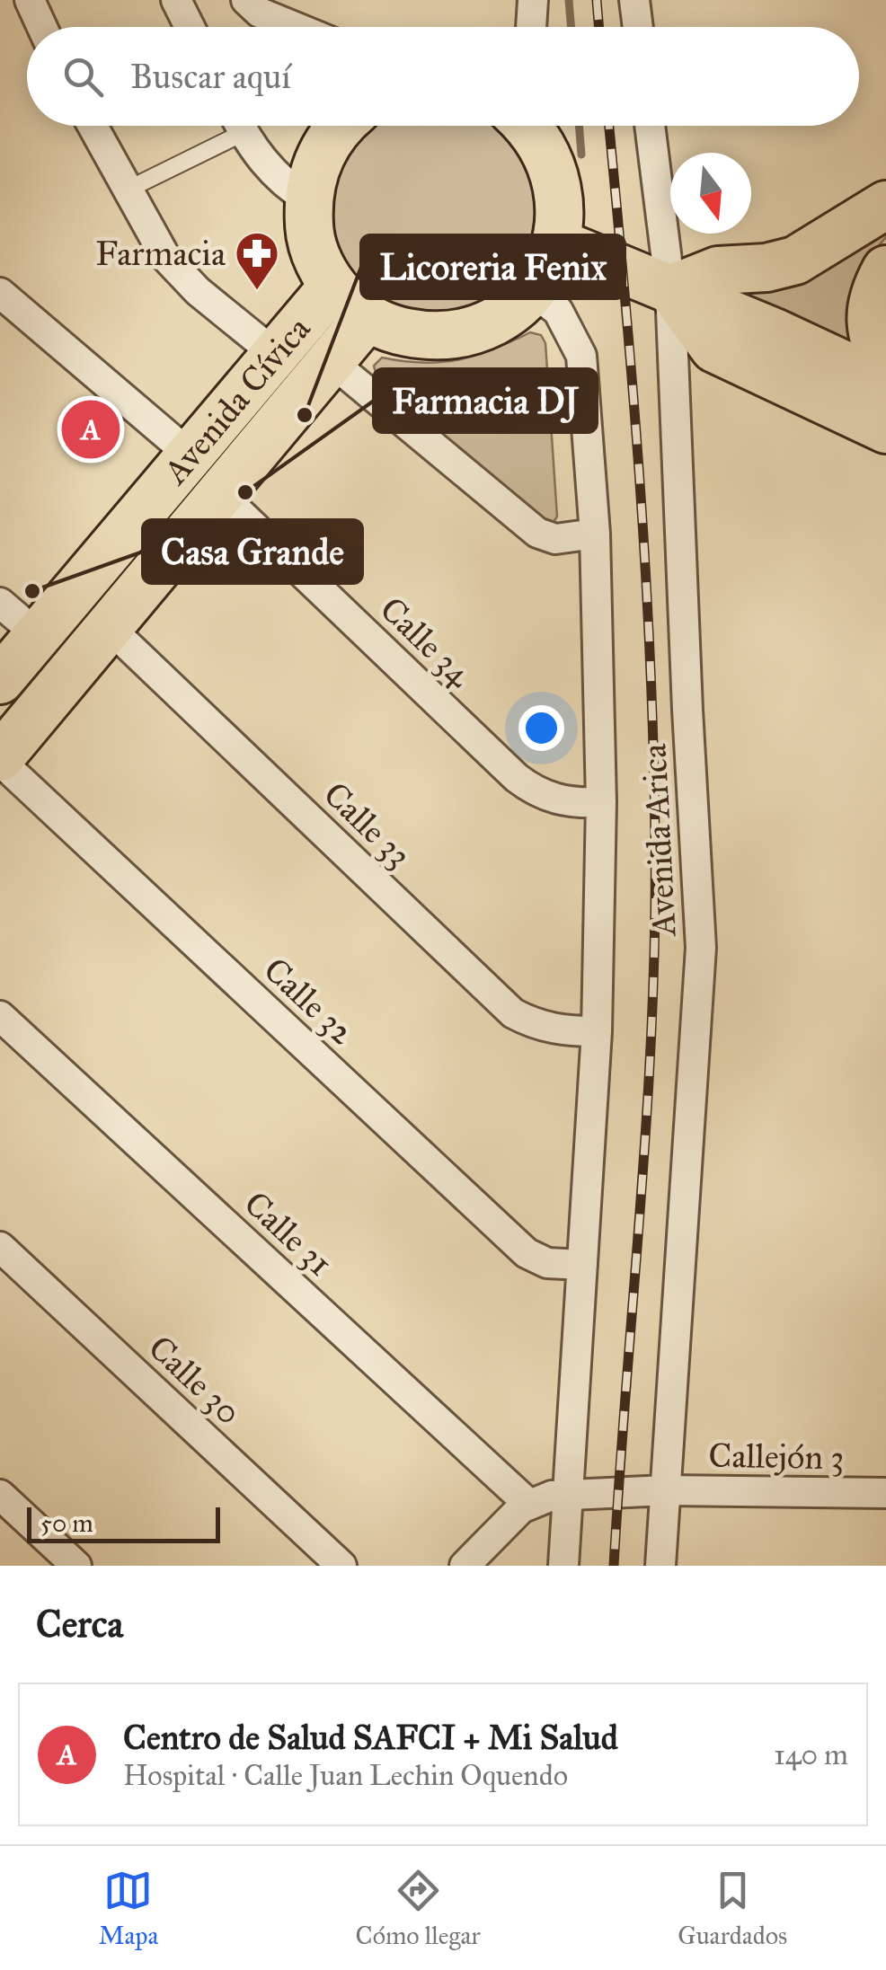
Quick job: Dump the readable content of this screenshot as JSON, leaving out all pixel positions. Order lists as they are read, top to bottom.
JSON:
{
  "streets": {
    "main road": ["Avenida Cívica"],
    "street": [
      "Calle 34",
      "Calle 33",
      "Avenida Arica",
      "Calle 32",
      "Calle 31",
      "Calle 30",
      "Callejón 3"
    ]
  },
  "crossings": [
    ["Avenida Cívica", "Calle 34"],
    ["Avenida Cívica", "Calle 33"],
    ["Avenida Cívica", "Calle 32"],
    ["Calle 34", "Avenida Arica"],
    ["Calle 33", "Avenida Arica"],
    ["Avenida Arica", "Calle 32"],
    ["Avenida Arica", "Callejón 3"],
    ["Calle 31", "Callejón 3"]
  ],
  "places": {
    "pharmacy": ["Farmacia"],
    "other": ["Licoreria Fenix", "Farmacia DJ", "Casa Grande"]
  },
  "scale_bar": "50 m",
  "north": "bottom",
  "page": {
    "search": "Buscar aquí",
    "pins": "A",
    "scale": "50 m",
    "heading": "Cerca",
    "list": [
      {
        "mark": "A",
        "name": "Centro de Salud SAFCI + Mi Salud",
        "note": "Hospital · Calle Juan Lechin Oquendo",
        "value": "140 m"
      }
    ],
    "nav": ["Mapa", "Cómo llegar", "Guardados"]
  }
}
